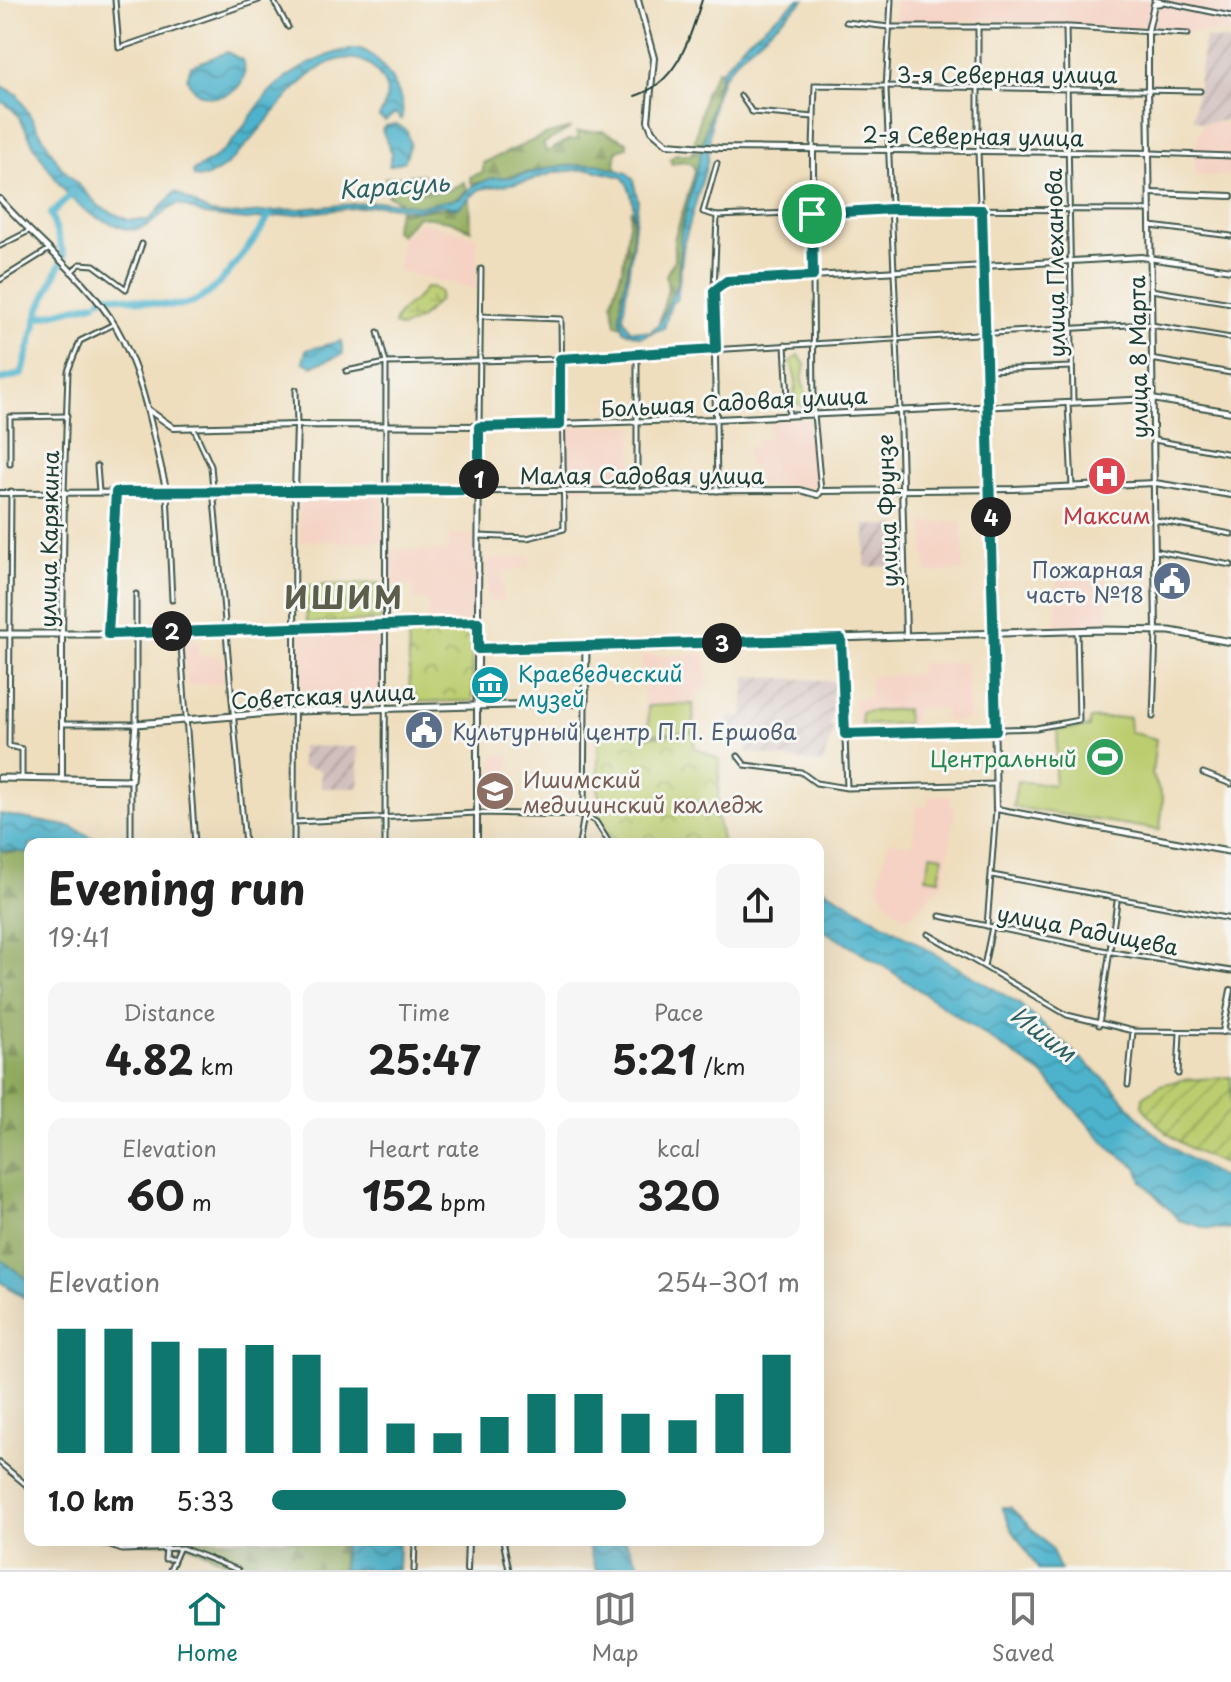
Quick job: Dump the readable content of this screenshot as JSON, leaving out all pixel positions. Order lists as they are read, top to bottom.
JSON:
{
  "streets": {
    "main road": ["Советская улица"],
    "street": [
      "3-я Северная улица",
      "2-я Северная улица",
      "улица Плеханова",
      "улица 8 Марта",
      "Большая Садовая улица",
      "Малая Садовая улица",
      "улица Фрунзе",
      "улица Карякина",
      "улица Радищева"
    ]
  },
  "crossings": [
    ["3-я Северная улица", "улица Плеханова"],
    ["3-я Северная улица", "улица 8 Марта"],
    ["3-я Северная улица", "улица Фрунзе"],
    ["2-я Северная улица", "улица Плеханова"],
    ["2-я Северная улица", "улица 8 Марта"],
    ["2-я Северная улица", "улица Фрунзе"],
    ["улица Плеханова", "Большая Садовая улица"],
    ["улица Плеханова", "Малая Садовая улица"],
    ["улица 8 Марта", "Большая Садовая улица"],
    ["улица 8 Марта", "Малая Садовая улица"],
    ["Большая Садовая улица", "улица Фрунзе"],
    ["Малая Садовая улица", "улица Фрунзе"],
    ["Малая Садовая улица", "улица Карякина"],
    ["улица Карякина", "Советская улица"]
  ],
  "districts": ["ИШИМ"],
  "water": ["Карасуль", "Ишим"],
  "places": {
    "hospital": ["Максим"],
    "public building": ["Пожарная часть №18", "Культурный центр П.П. Ершова"],
    "museum": ["Краеведческий музей"],
    "sports": ["Центральный"],
    "school or university": ["Ишимский медицинский колледж"]
  },
  "page": {
    "pins": [
      "1",
      "4",
      "2",
      "3"
    ],
    "heading": ["Evening run", "19:41"],
    "stats": [
      ["Distance", "4.82 km"],
      ["Time", "25:47"],
      ["Pace", "5:21 /km"],
      ["Elevation", "60 m"],
      ["Heart rate", "152 bpm"],
      ["kcal", "320"]
    ],
    "chart": ["Elevation", "254–301 m"],
    "list": [
      {
        "name": "1.0 km",
        "note": "5:33"
      }
    ],
    "tabs": ["Home", "Map", "Saved"]
  }
}
